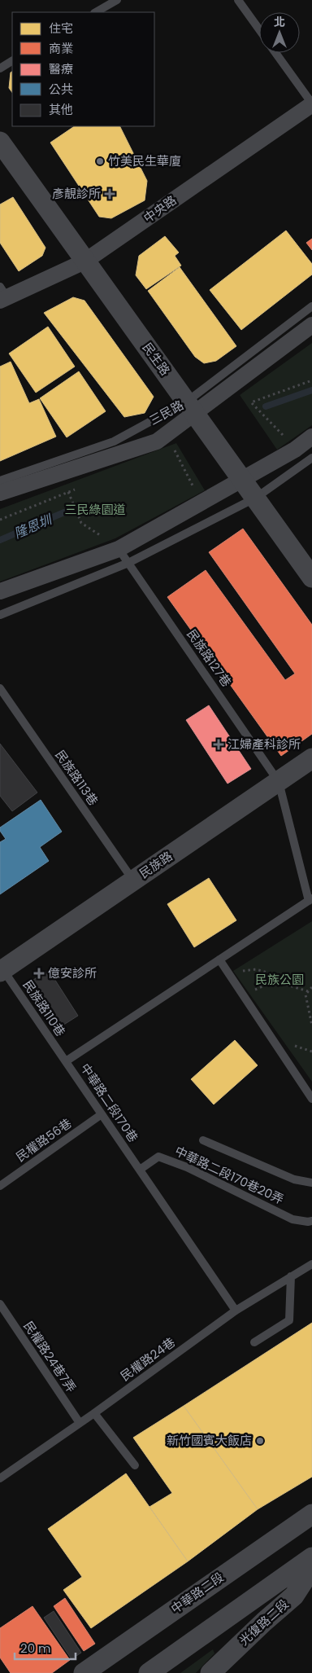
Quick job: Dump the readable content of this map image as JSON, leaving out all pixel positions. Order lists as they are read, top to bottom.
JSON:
{
  "streets": {
    "street": [
      "中央路",
      "民生路",
      "三民路",
      "民族路",
      "中華路二段",
      "光復路二段"
    ],
    "lane": [
      "民族路127巷",
      "民族路113巷",
      "民族路110巷",
      "中華路二段170巷",
      "民權路56巷",
      "中華路二段170巷20弄",
      "民權路24巷7弄",
      "民權路24巷"
    ]
  },
  "crossings": [
    ["中央路", "民生路"],
    ["民生路", "三民路"],
    ["民族路127巷", "民族路"],
    ["民族路113巷", "民族路"],
    ["民族路", "民族路110巷"],
    ["民族路110巷", "中華路二段170巷"],
    ["中華路二段170巷", "民權路56巷"],
    ["中華路二段170巷", "中華路二段170巷20弄"],
    ["中華路二段170巷", "民權路24巷"],
    ["民權路24巷7弄", "民權路24巷"]
  ],
  "water": ["隆恩圳"],
  "parks": ["三民綠園道", "民族公園"],
  "places": {
    "other": ["竹美民生華廈", "新竹國賓大飯店"],
    "health": ["彥靚診所", "江婦產科診所", "億安診所"]
  },
  "legend": [
    "住宅",
    "商業",
    "醫療",
    "公共",
    "其他"
  ],
  "scale_bar": "20 m",
  "north": "top"
}
